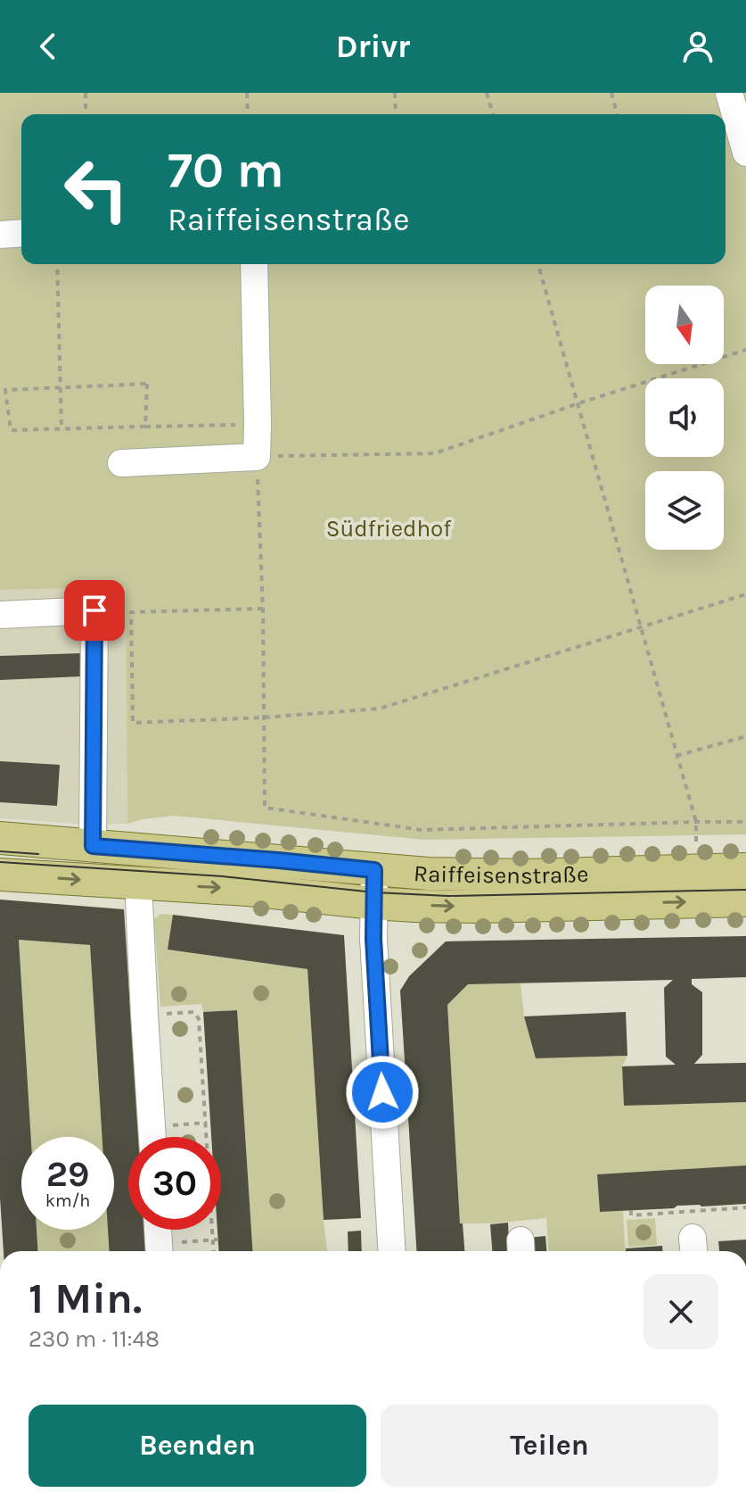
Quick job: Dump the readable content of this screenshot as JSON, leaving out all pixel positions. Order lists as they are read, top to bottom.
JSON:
{
  "streets": {
    "main road": ["Raiffeisenstraße"]
  },
  "parks": ["Südfriedhof"],
  "north": "bottom",
  "page": {
    "header": "Drivr",
    "turn": ["70 m", "Raiffeisenstraße"],
    "speed": "29 km/h",
    "limit": "30",
    "heading": ["1 Min.", "230 m · 11:48"],
    "buttons": ["Beenden", "Teilen"]
  }
}
